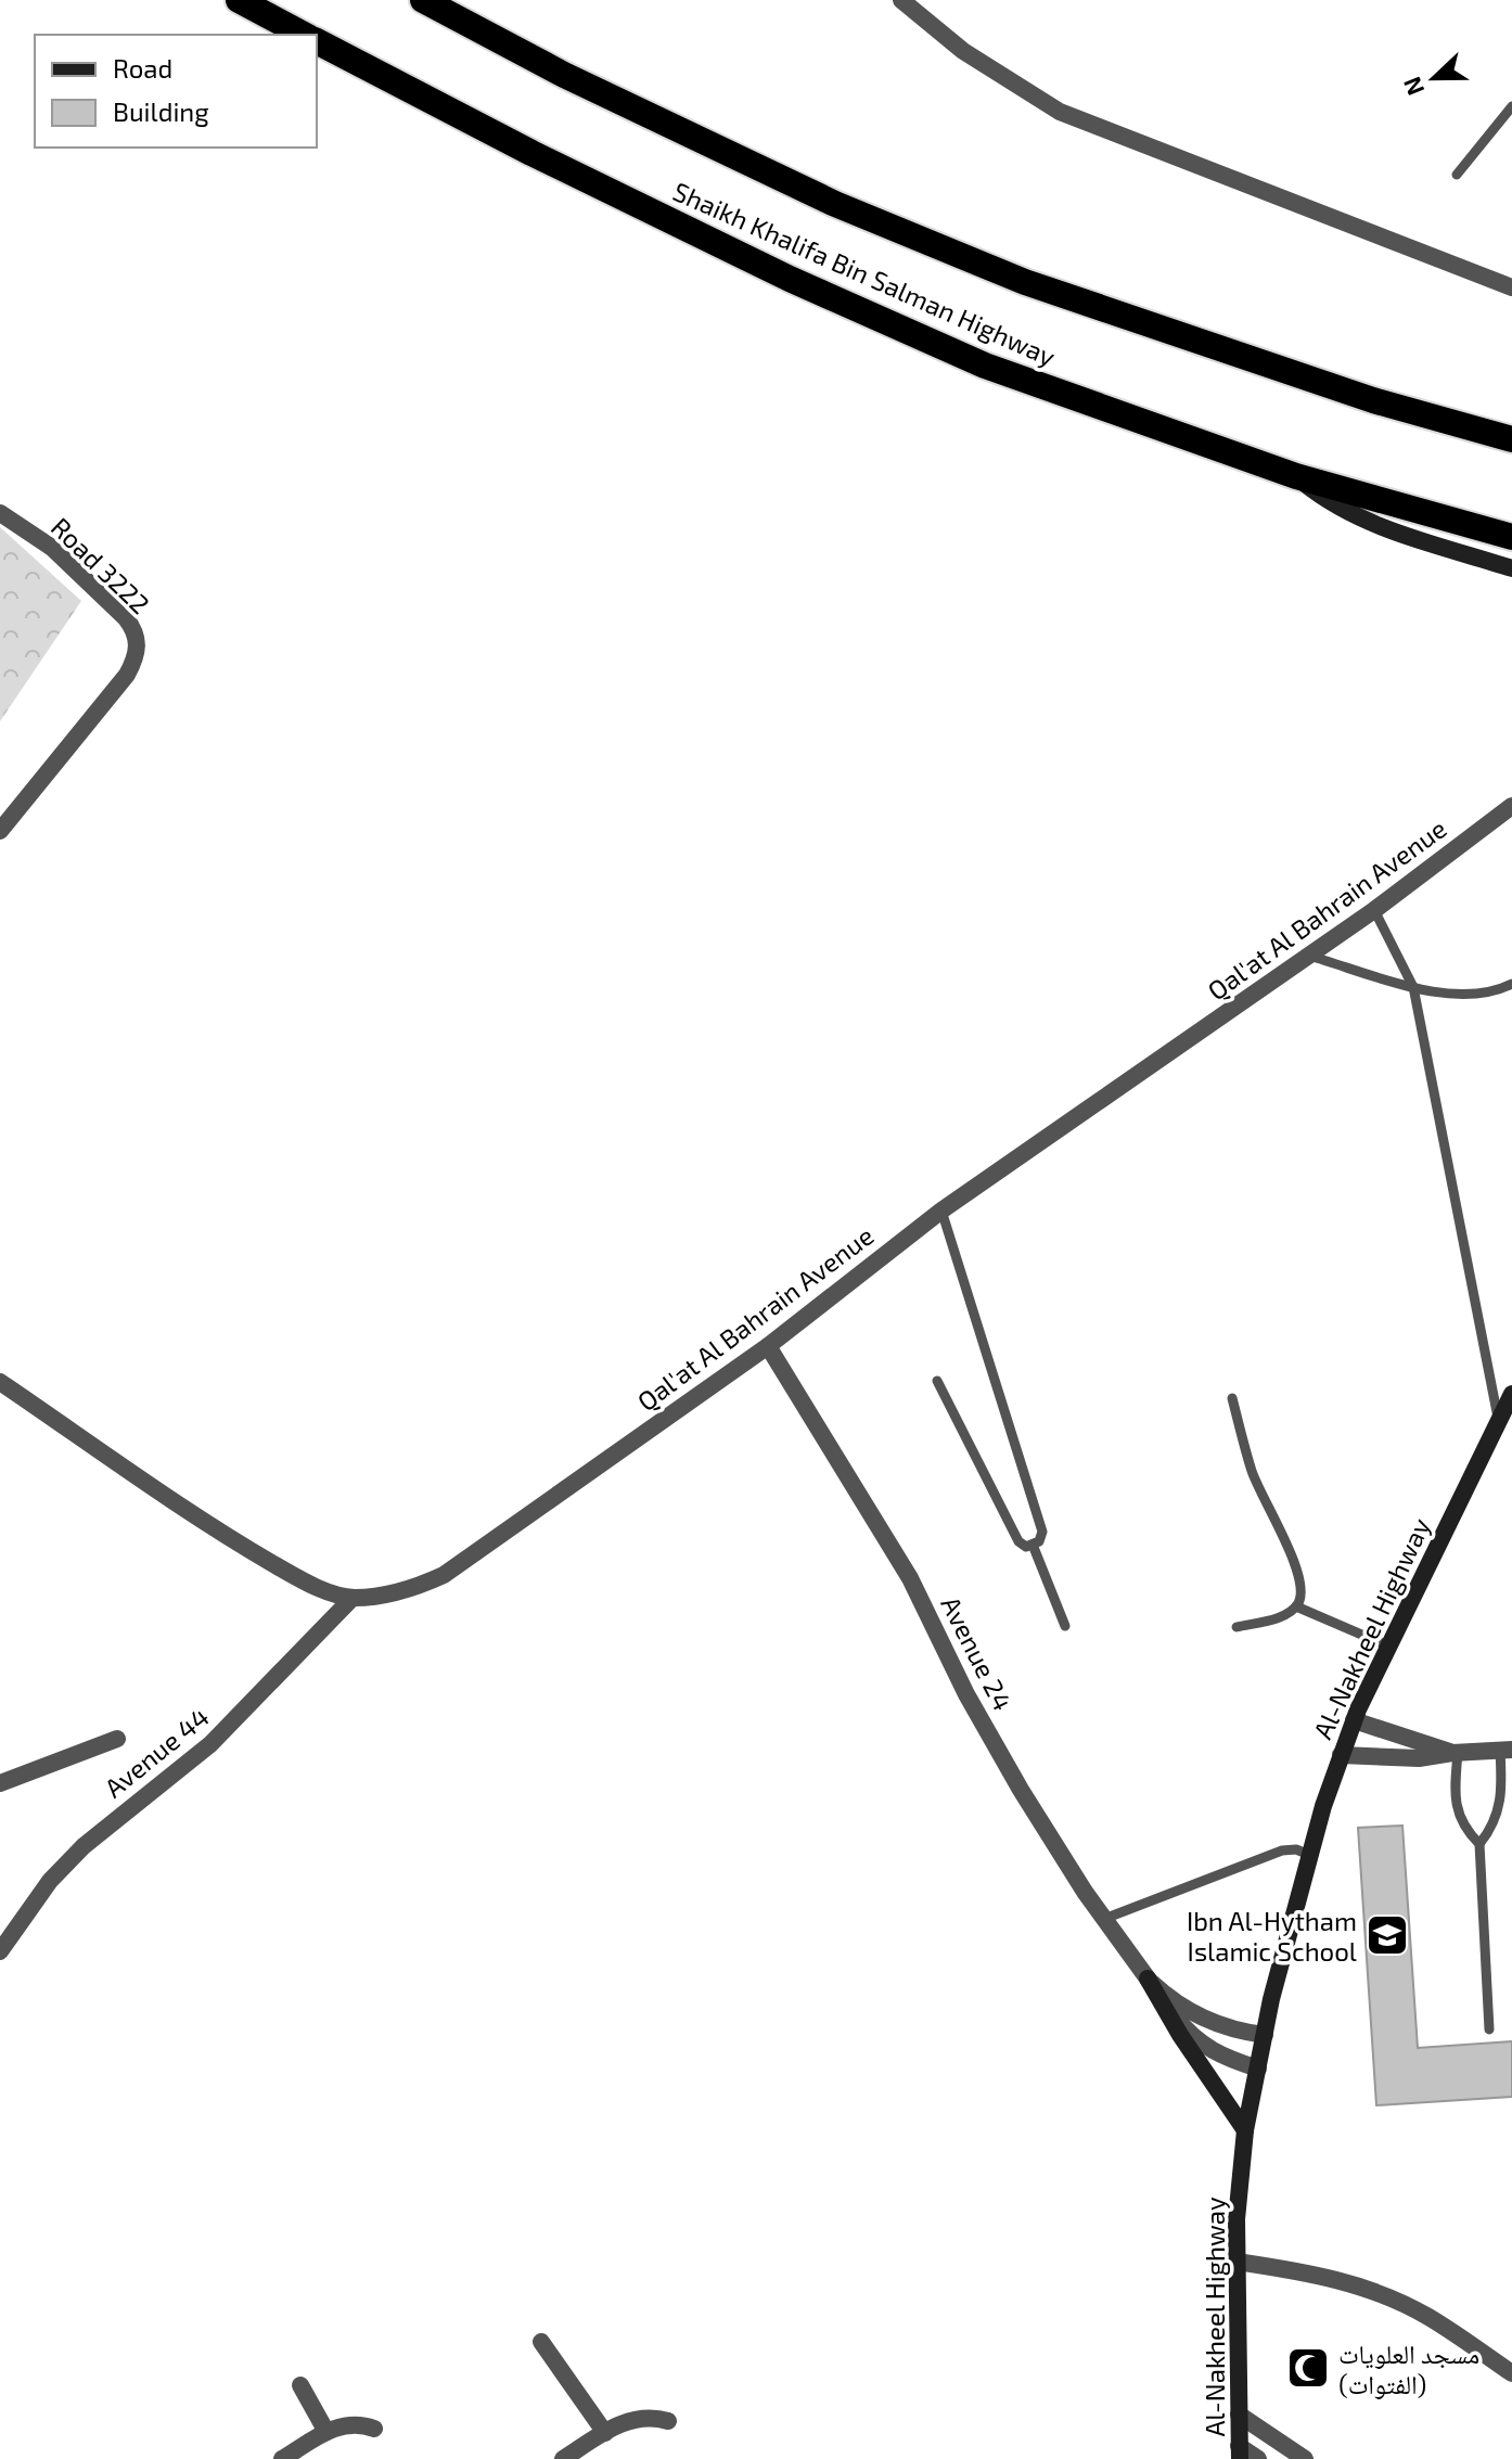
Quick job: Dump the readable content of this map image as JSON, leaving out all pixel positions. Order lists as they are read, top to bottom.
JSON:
{
  "streets": {
    "highway": ["Shaikh Khalifa Bin Salman Highway"],
    "street": [
      "Road 3222",
      "Qal'at Al Bahrain Avenue",
      "Al-Nakheel Highway",
      "Avenue 24",
      "Avenue 44"
    ]
  },
  "crossings": [
    ["Qal'at Al Bahrain Avenue", "Avenue 24"],
    ["Qal'at Al Bahrain Avenue", "Avenue 44"],
    ["Al-Nakheel Highway", "Avenue 24"]
  ],
  "places": {
    "school or university": ["Ibn Al-Hytham Islamic School"],
    "mosque": ["مسجد العلويات (الفتوات)"]
  },
  "legend": ["Road", "Building"],
  "north": "left"
}
